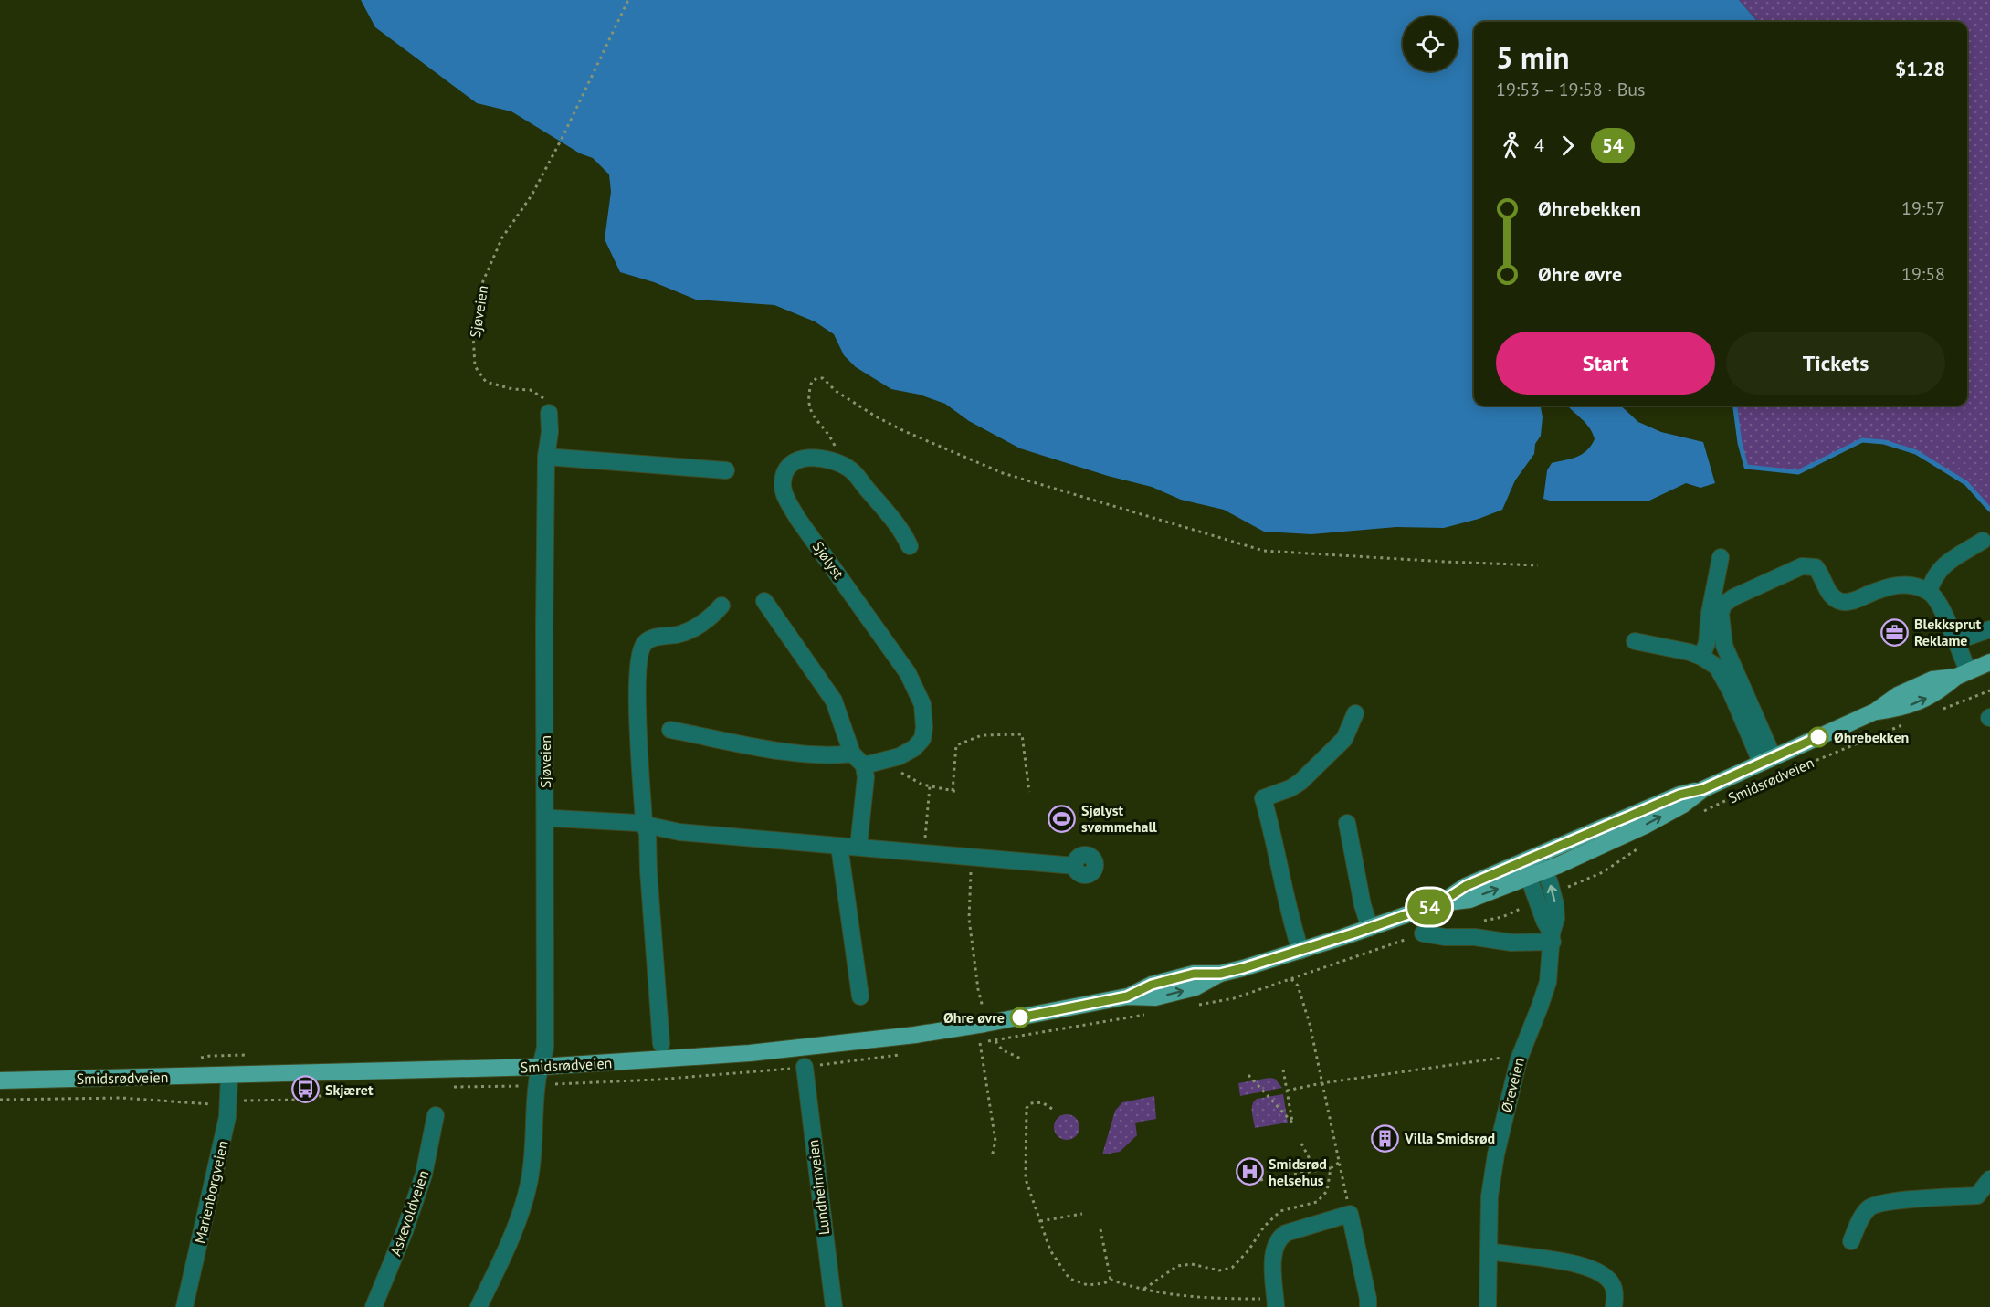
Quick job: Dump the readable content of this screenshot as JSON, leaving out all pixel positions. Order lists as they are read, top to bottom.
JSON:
{
  "streets": {
    "main road": ["Smidsrødveien"],
    "street": [
      "Sjøveien",
      "Sjølyst",
      "Øreveien",
      "Lundheimveien",
      "Marienborgveien",
      "Askevoldveien"
    ]
  },
  "crossings": [
    ["Sjøveien", "Smidsrødveien"],
    ["Smidsrødveien", "Øreveien"],
    ["Smidsrødveien", "Marienborgveien"]
  ],
  "places": {
    "office": ["Blekksprut Reklame"],
    "other": ["Øhrebekken", "Øhre øvre"],
    "sports": ["Sjølyst svømmehall"],
    "bus stop": ["Skjæret"],
    "building": ["Villa Smidsrød"],
    "hospital": ["Smidsrød helsehus"]
  },
  "lines": ["bus line 54"],
  "page": {
    "on_map": "54",
    "heading": ["5 min", "19:53 – 19:58 · Bus", "$1.28"],
    "legs": ["4", "54"],
    "list": [
      {
        "name": "Øhrebekken",
        "value": "19:57"
      },
      {
        "name": "Øhre øvre",
        "value": "19:58"
      }
    ],
    "buttons": ["Start", "Tickets"]
  }
}
